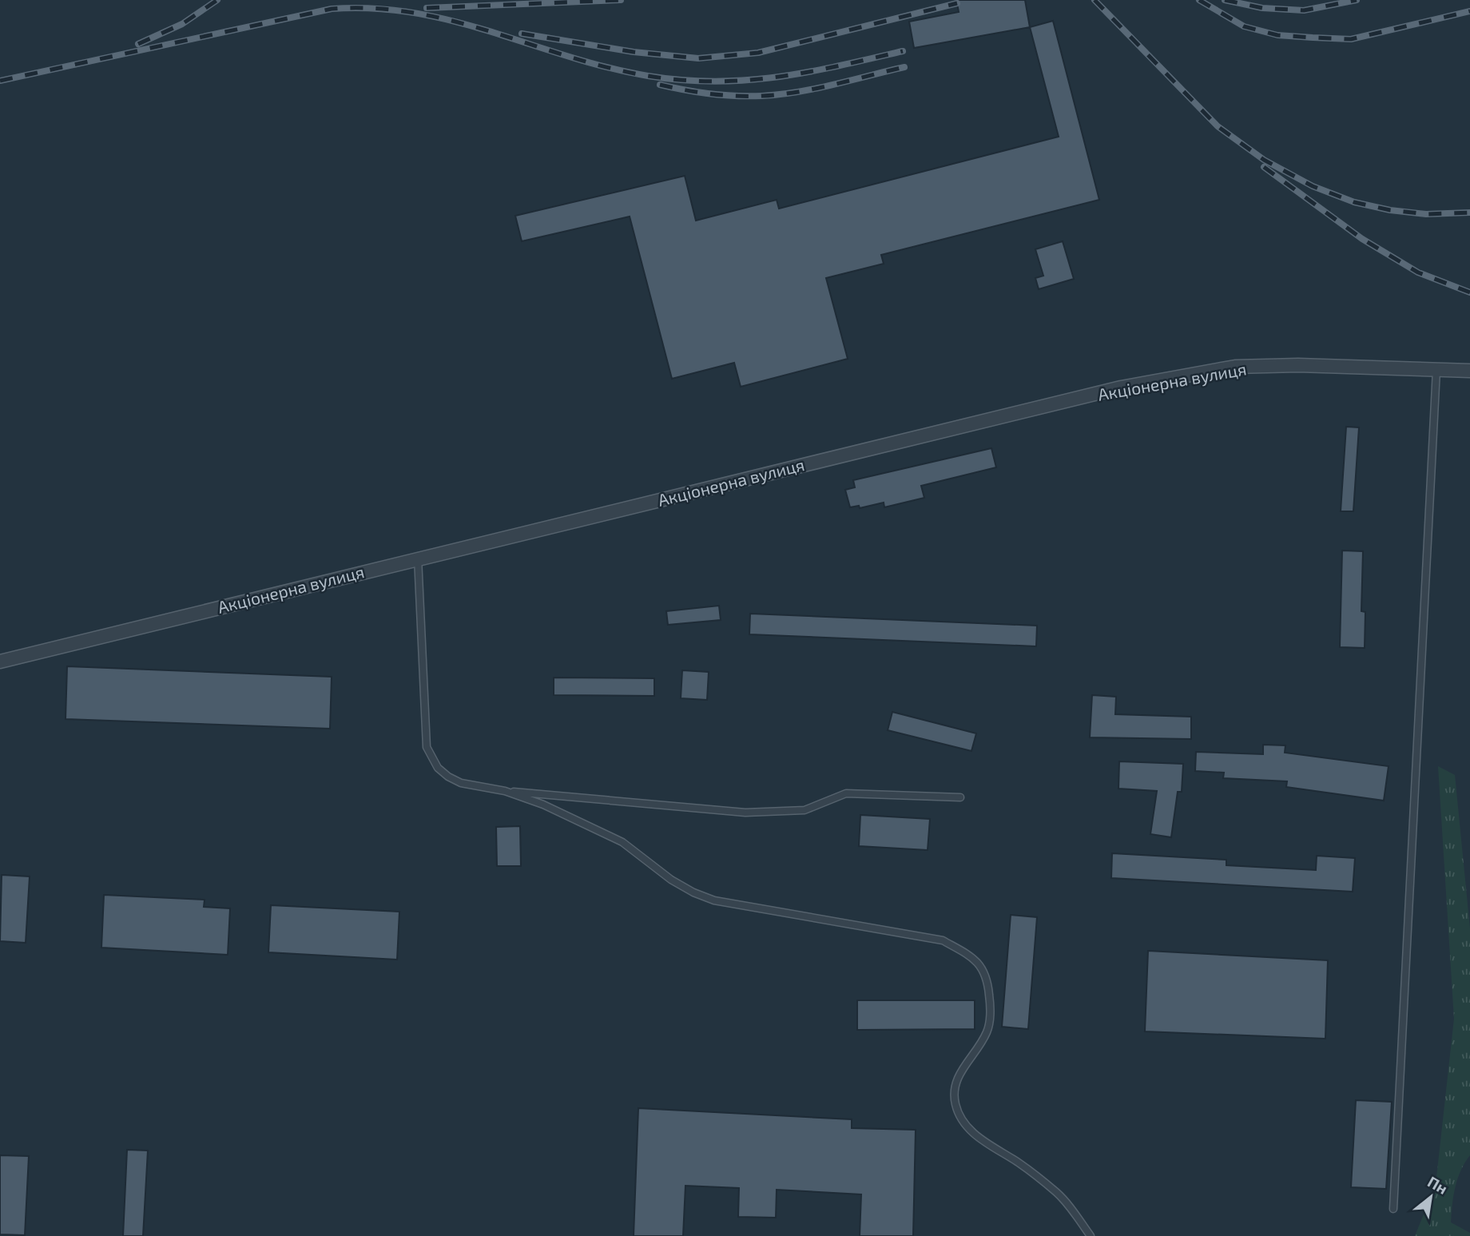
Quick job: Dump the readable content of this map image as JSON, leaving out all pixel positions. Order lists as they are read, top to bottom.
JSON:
{
  "streets": {
    "street": ["Акціонерна вулиця"]
  },
  "north": "top right"
}
